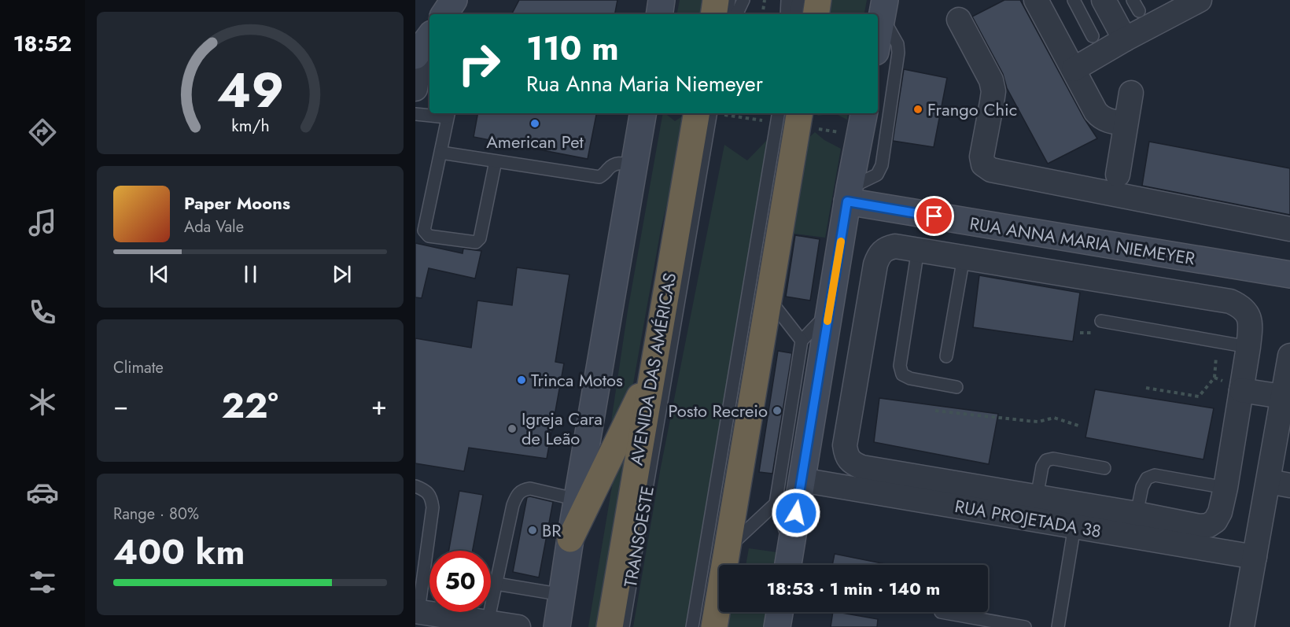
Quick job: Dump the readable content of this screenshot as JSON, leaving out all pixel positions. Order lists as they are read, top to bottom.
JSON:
{
  "streets": {
    "highway": ["AVENIDA DAS AMÉRICAS"],
    "main road": ["RUA ANNA MARIA NIEMEYER"],
    "street": ["RUA PROJETADA 38"],
    "lane": ["TRANSOESTE"]
  },
  "places": [
    "Frango Chic",
    "American Pet",
    "Trinca Motos",
    "Posto Recreio",
    "Igreja Cara de Leão",
    "BR"
  ],
  "page": {
    "tabs": "18:52",
    "turn": ["110 m", "Rua Anna Maria Niemeyer"],
    "song": ["Paper Moons", "Ada Vale"],
    "tile": [
      "Climate",
      ["Range · 80%", "400 km"]
    ],
    "heat": ["−", "22°", "+"],
    "limit": "50",
    "trip": "18:53 · 1 min · 140 m",
    "gauge": ["49", "km/h"]
  }
}
